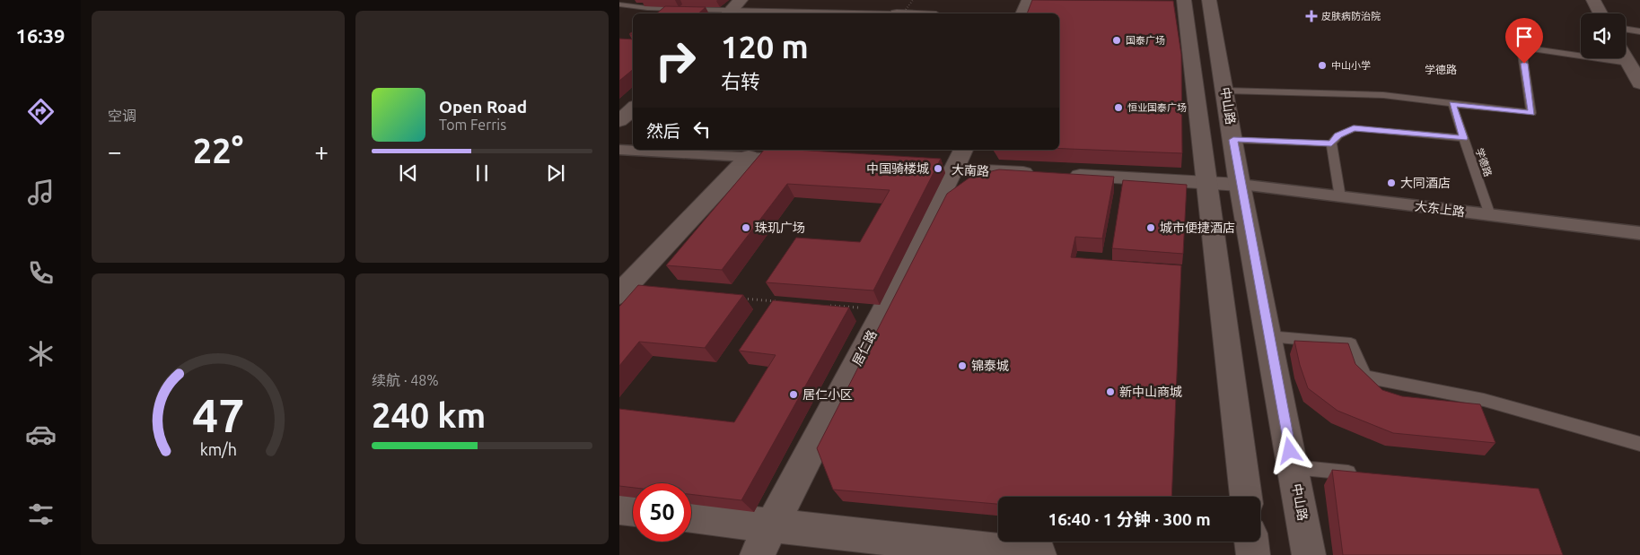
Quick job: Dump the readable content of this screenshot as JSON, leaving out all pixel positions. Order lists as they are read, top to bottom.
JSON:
{
  "streets": {
    "main road": ["中山路", "大南路", "居仁路"],
    "street": ["大东上路"],
    "lane": ["学德路"]
  },
  "crossings": [
    ["中山路", "大南路"],
    ["中山路", "大东上路"],
    ["学德路", "大东上路"],
    ["大南路", "大东上路"],
    ["大南路", "居仁路"]
  ],
  "districts": ["学德路"],
  "places": {
    "health": ["皮肤病防治院"],
    "other": [
      "国泰广场",
      "中山小学",
      "恒业国泰广场",
      "中国骑楼城",
      "大同酒店",
      "珠玑广场",
      "城市便捷酒店",
      "锦泰城",
      "新中山商城",
      "居仁小区"
    ]
  },
  "page": {
    "tabs": "16:39",
    "tile": [
      "空调",
      ["续航 · 48%", "240 km"]
    ],
    "turn": ["120 m", "右转"],
    "song": ["Open Road", "Tom Ferris"],
    "then": "然后",
    "heat": ["−", "22°", "+"],
    "limit": "50",
    "trip": "16:40 · 1 分钟 · 300 m",
    "gauge": ["47", "km/h"]
  }
}
